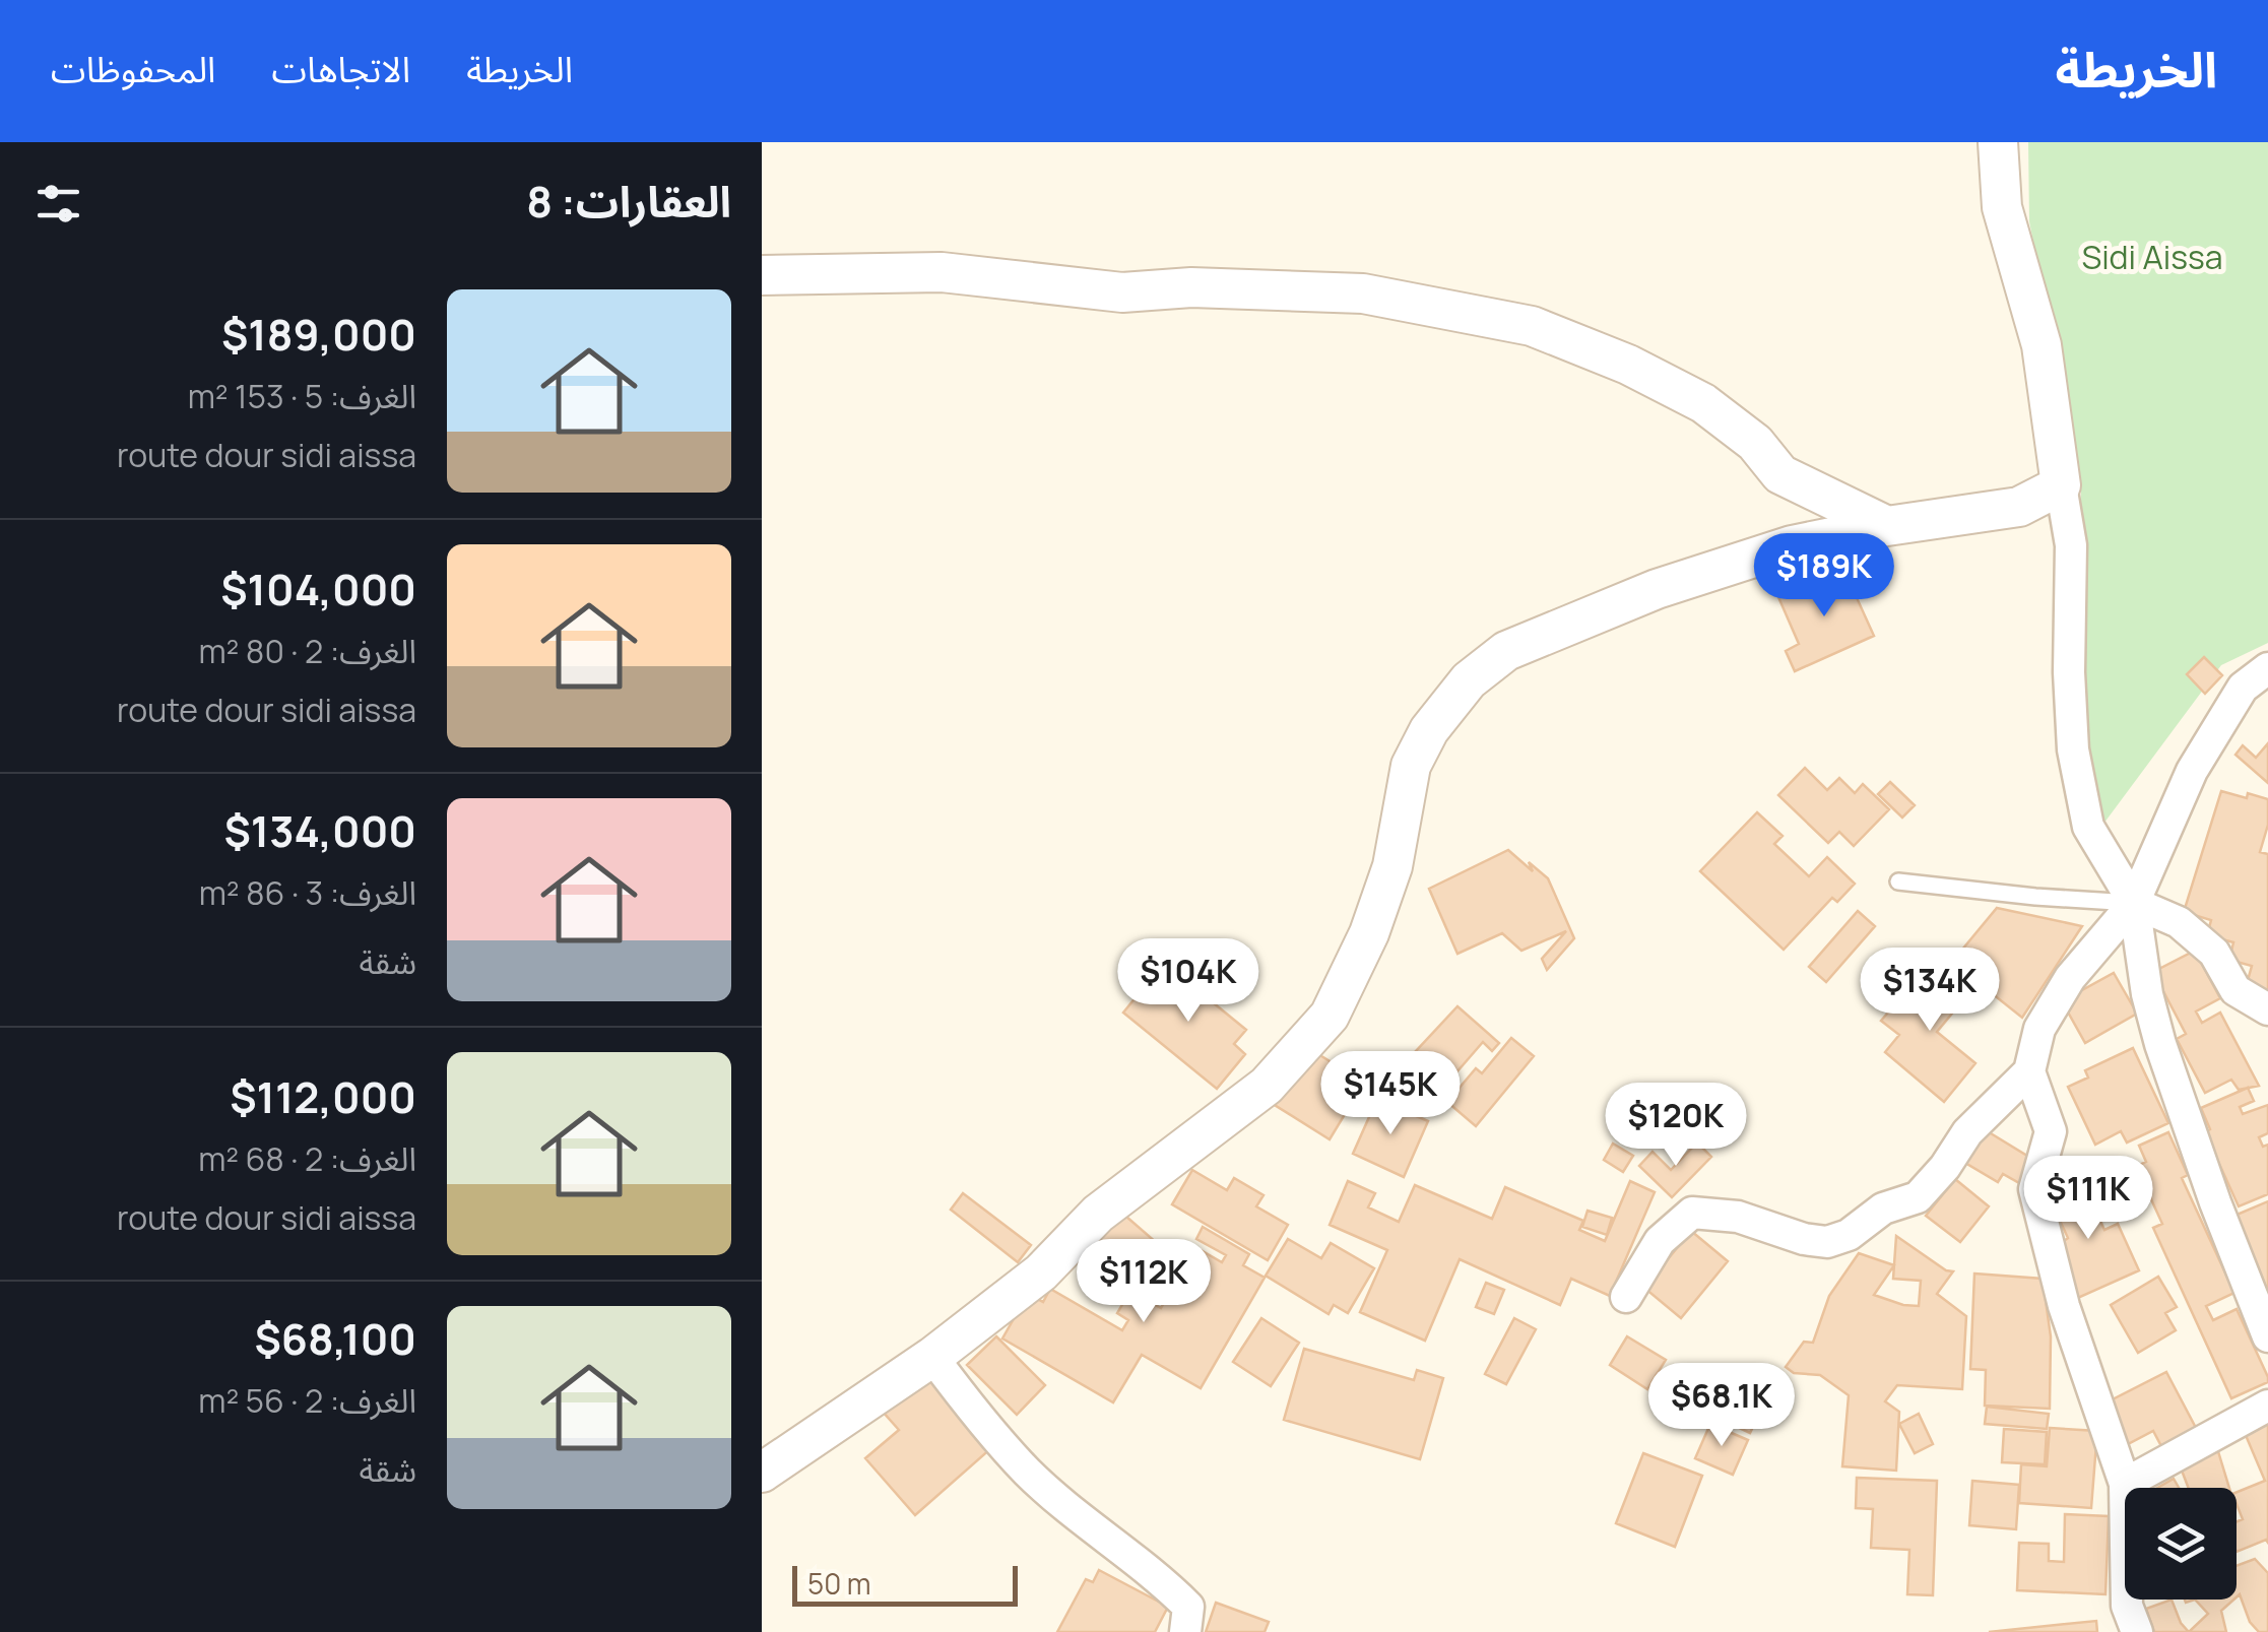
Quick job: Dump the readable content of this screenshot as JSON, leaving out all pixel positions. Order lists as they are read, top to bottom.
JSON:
{
  "parks": ["Sidi Aissa"],
  "scale_bar": "50 m",
  "page": {
    "header": "الخريطة",
    "nav": ["الخريطة", "الاتجاهات", "المحفوظات"],
    "heading": "العقارات: 8",
    "list": [
      {
        "name": "$189,000",
        "note": "الغرف: 5 · 153 m² · route dour sidi aissa"
      },
      {
        "name": "$104,000",
        "note": "الغرف: 2 · 80 m² · route dour sidi aissa"
      },
      {
        "name": "$134,000",
        "note": "الغرف: 3 · 86 m² · شقة"
      },
      {
        "name": "$112,000",
        "note": "الغرف: 2 · 68 m² · route dour sidi aissa"
      },
      {
        "name": "$68,100",
        "note": "الغرف: 2 · 56 m² · شقة"
      }
    ],
    "price": [
      "$189K",
      "$104K",
      "$134K",
      "$145K",
      "$120K",
      "$111K",
      "$112K",
      "$68.1K"
    ],
    "scale": "50 m"
  }
}
